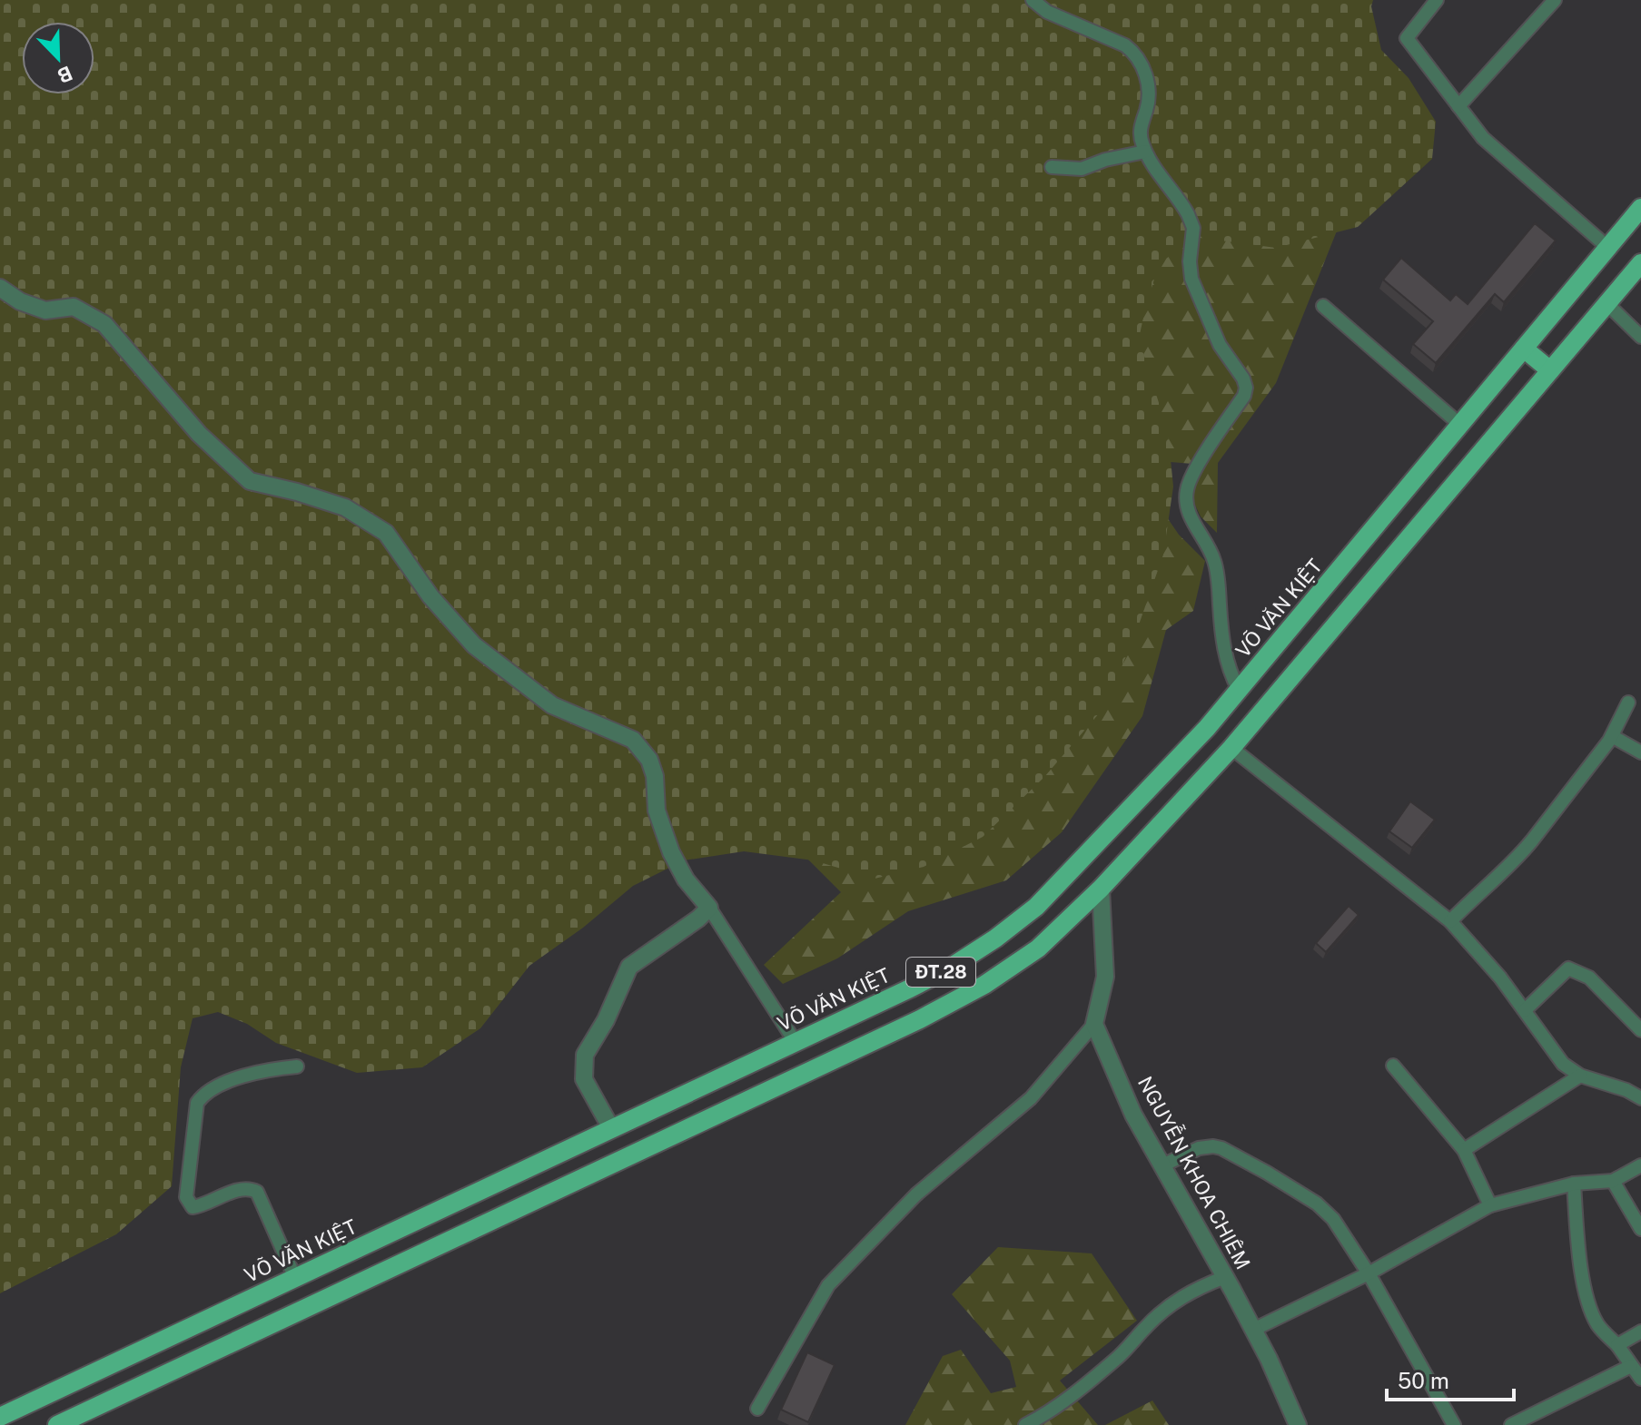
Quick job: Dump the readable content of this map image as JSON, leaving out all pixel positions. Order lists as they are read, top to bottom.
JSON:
{
  "streets": {
    "main road": ["VÕ VĂN KIỆT", "ĐT.28"],
    "street": ["NGUYỄN KHOA CHIÊM"]
  },
  "scale_bar": "50 m",
  "north": "bottom right"
}
